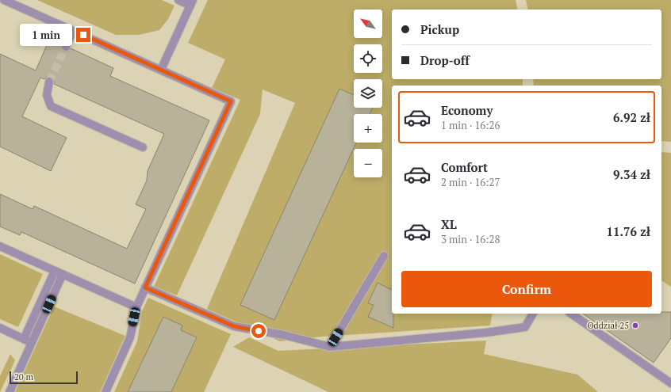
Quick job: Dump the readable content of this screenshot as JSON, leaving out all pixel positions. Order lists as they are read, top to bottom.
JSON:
{
  "places": ["Oddział 25"],
  "scale_bar": "20 m",
  "north": "top left",
  "page": {
    "map_buttons": ["+", "−"],
    "banner": ["Pickup", "Drop-off"],
    "bubble": "1 min",
    "list": [
      {
        "name": "Economy",
        "note": "1 min · 16:26",
        "value": "6.92 zł"
      },
      {
        "name": "Comfort",
        "note": "2 min · 16:27",
        "value": "9.34 zł"
      },
      {
        "name": "XL",
        "note": "3 min · 16:28",
        "value": "11.76 zł"
      }
    ],
    "buttons": "Confirm",
    "scale": "20 m"
  }
}
